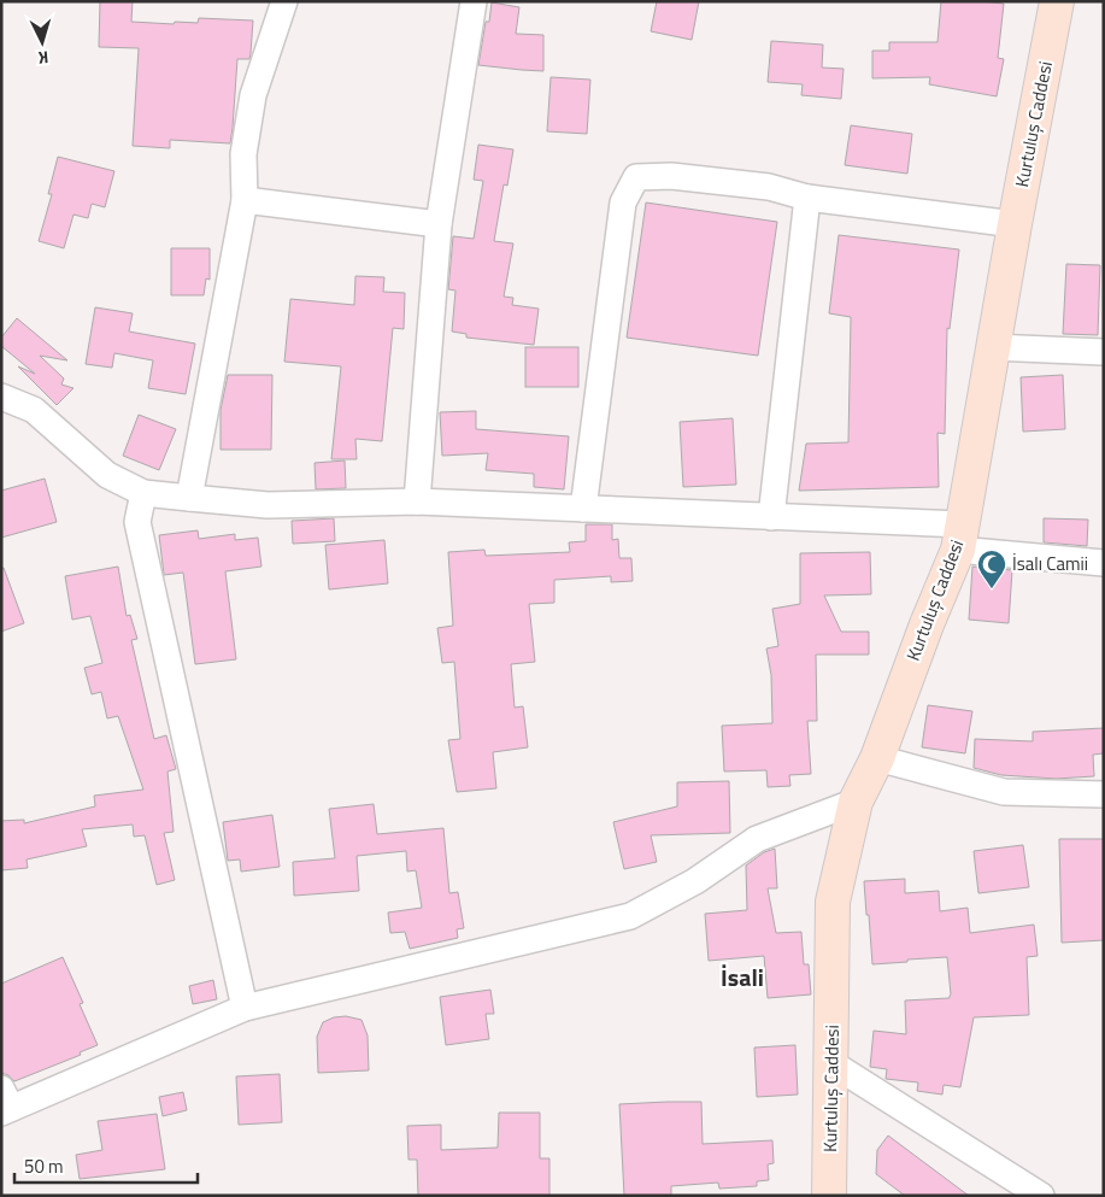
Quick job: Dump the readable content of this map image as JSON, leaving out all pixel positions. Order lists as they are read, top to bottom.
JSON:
{
  "streets": {
    "main road": ["Kurtuluş Caddesi"]
  },
  "districts": ["İsali"],
  "places": {
    "mosque": ["İsalı Camii"]
  },
  "scale_bar": "50 m",
  "north": "bottom"
}
